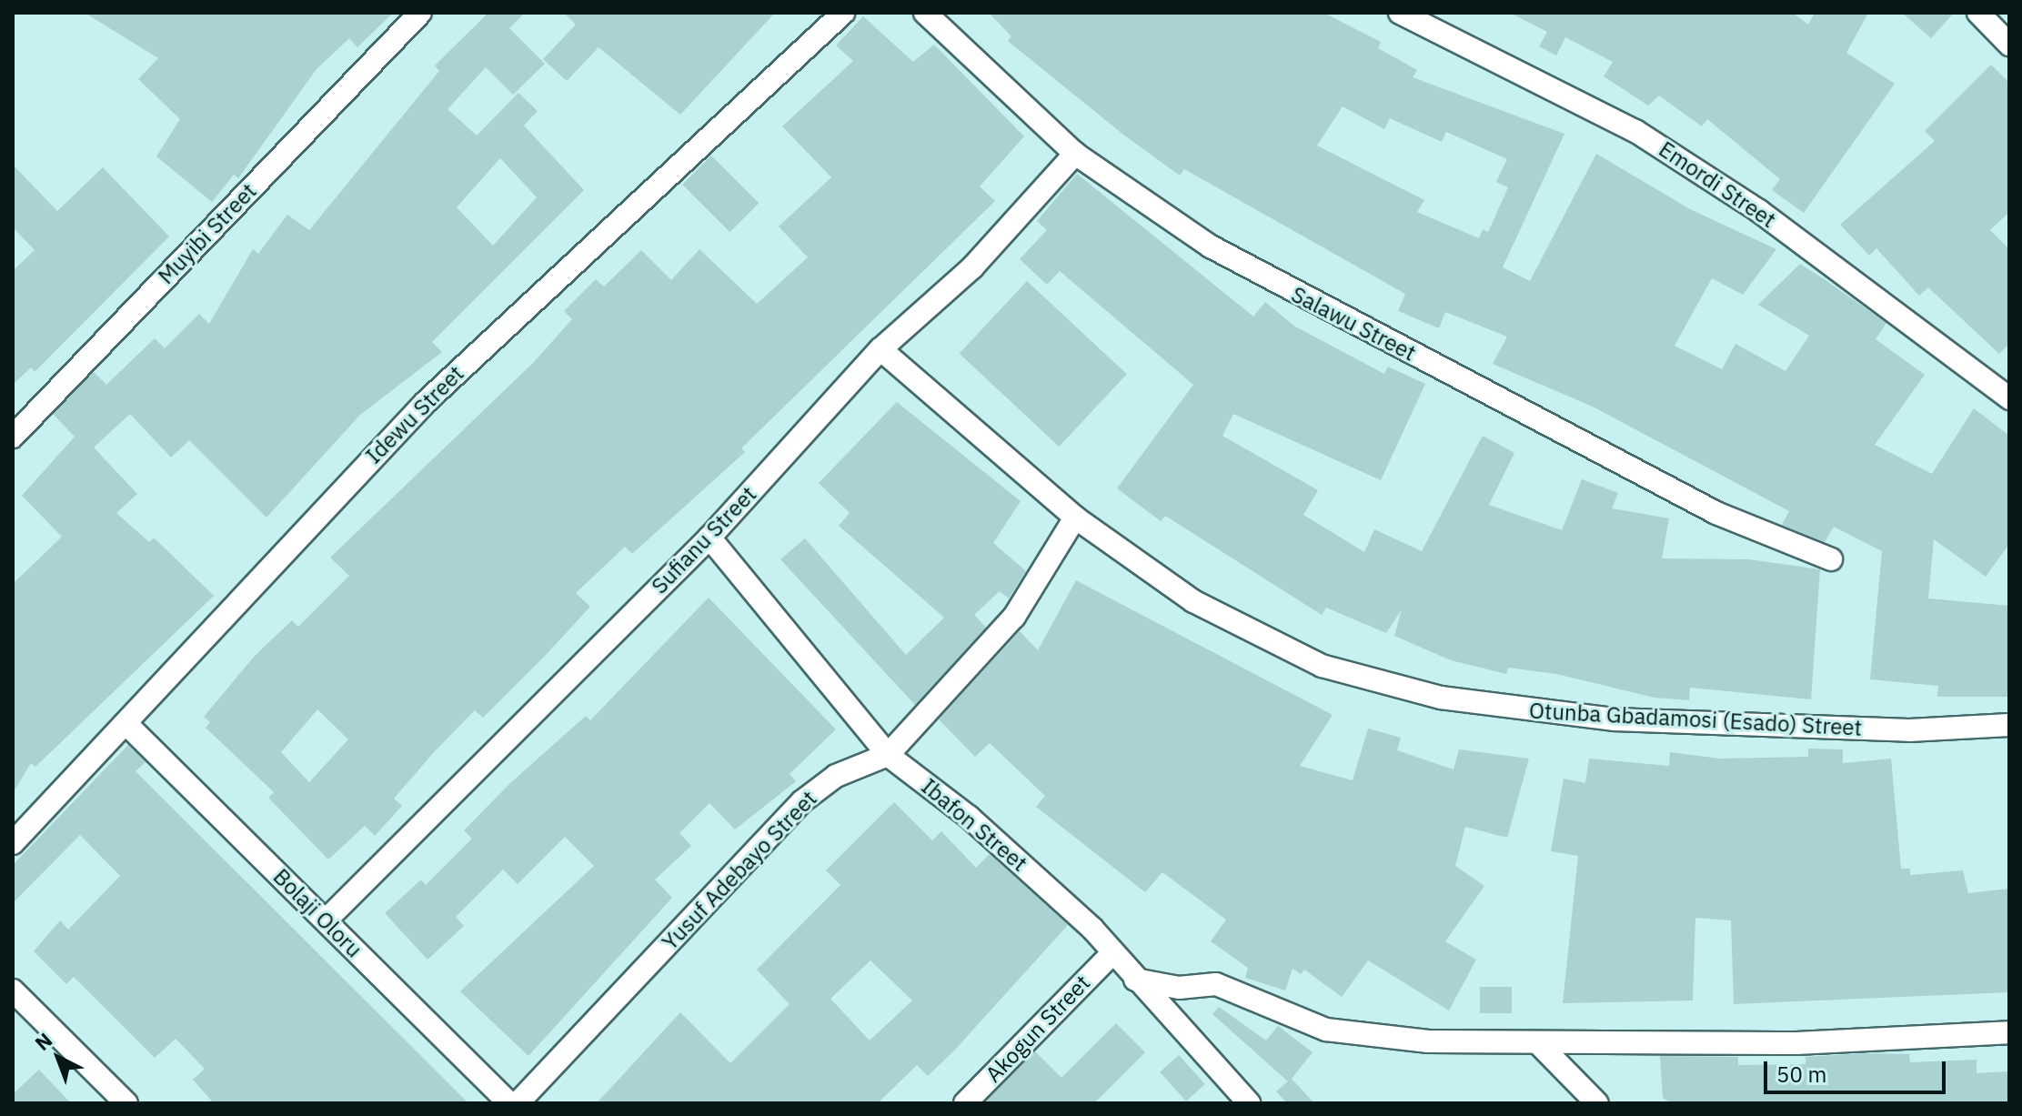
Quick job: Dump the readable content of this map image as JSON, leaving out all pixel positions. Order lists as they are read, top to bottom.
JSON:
{
  "streets": {
    "street": [
      "Emordi Street",
      "Muyibi Street",
      "Salawu Street",
      "Idewu Street",
      "Sufianu Street",
      "Otunba Gbadamosi (Esado) Street",
      "Ibafon Street",
      "Yusuf Adebayo Street",
      "Bolaji Oloru",
      "Akogun Street"
    ]
  },
  "crossings": [
    ["Salawu Street", "Sufianu Street"],
    ["Idewu Street", "Bolaji Oloru"],
    ["Sufianu Street", "Otunba Gbadamosi (Esado) Street"],
    ["Sufianu Street", "Ibafon Street"],
    ["Sufianu Street", "Bolaji Oloru"],
    ["Otunba Gbadamosi (Esado) Street", "Yusuf Adebayo Street"],
    ["Ibafon Street", "Yusuf Adebayo Street"],
    ["Ibafon Street", "Akogun Street"]
  ],
  "scale_bar": "50 m",
  "north": "top left"
}
